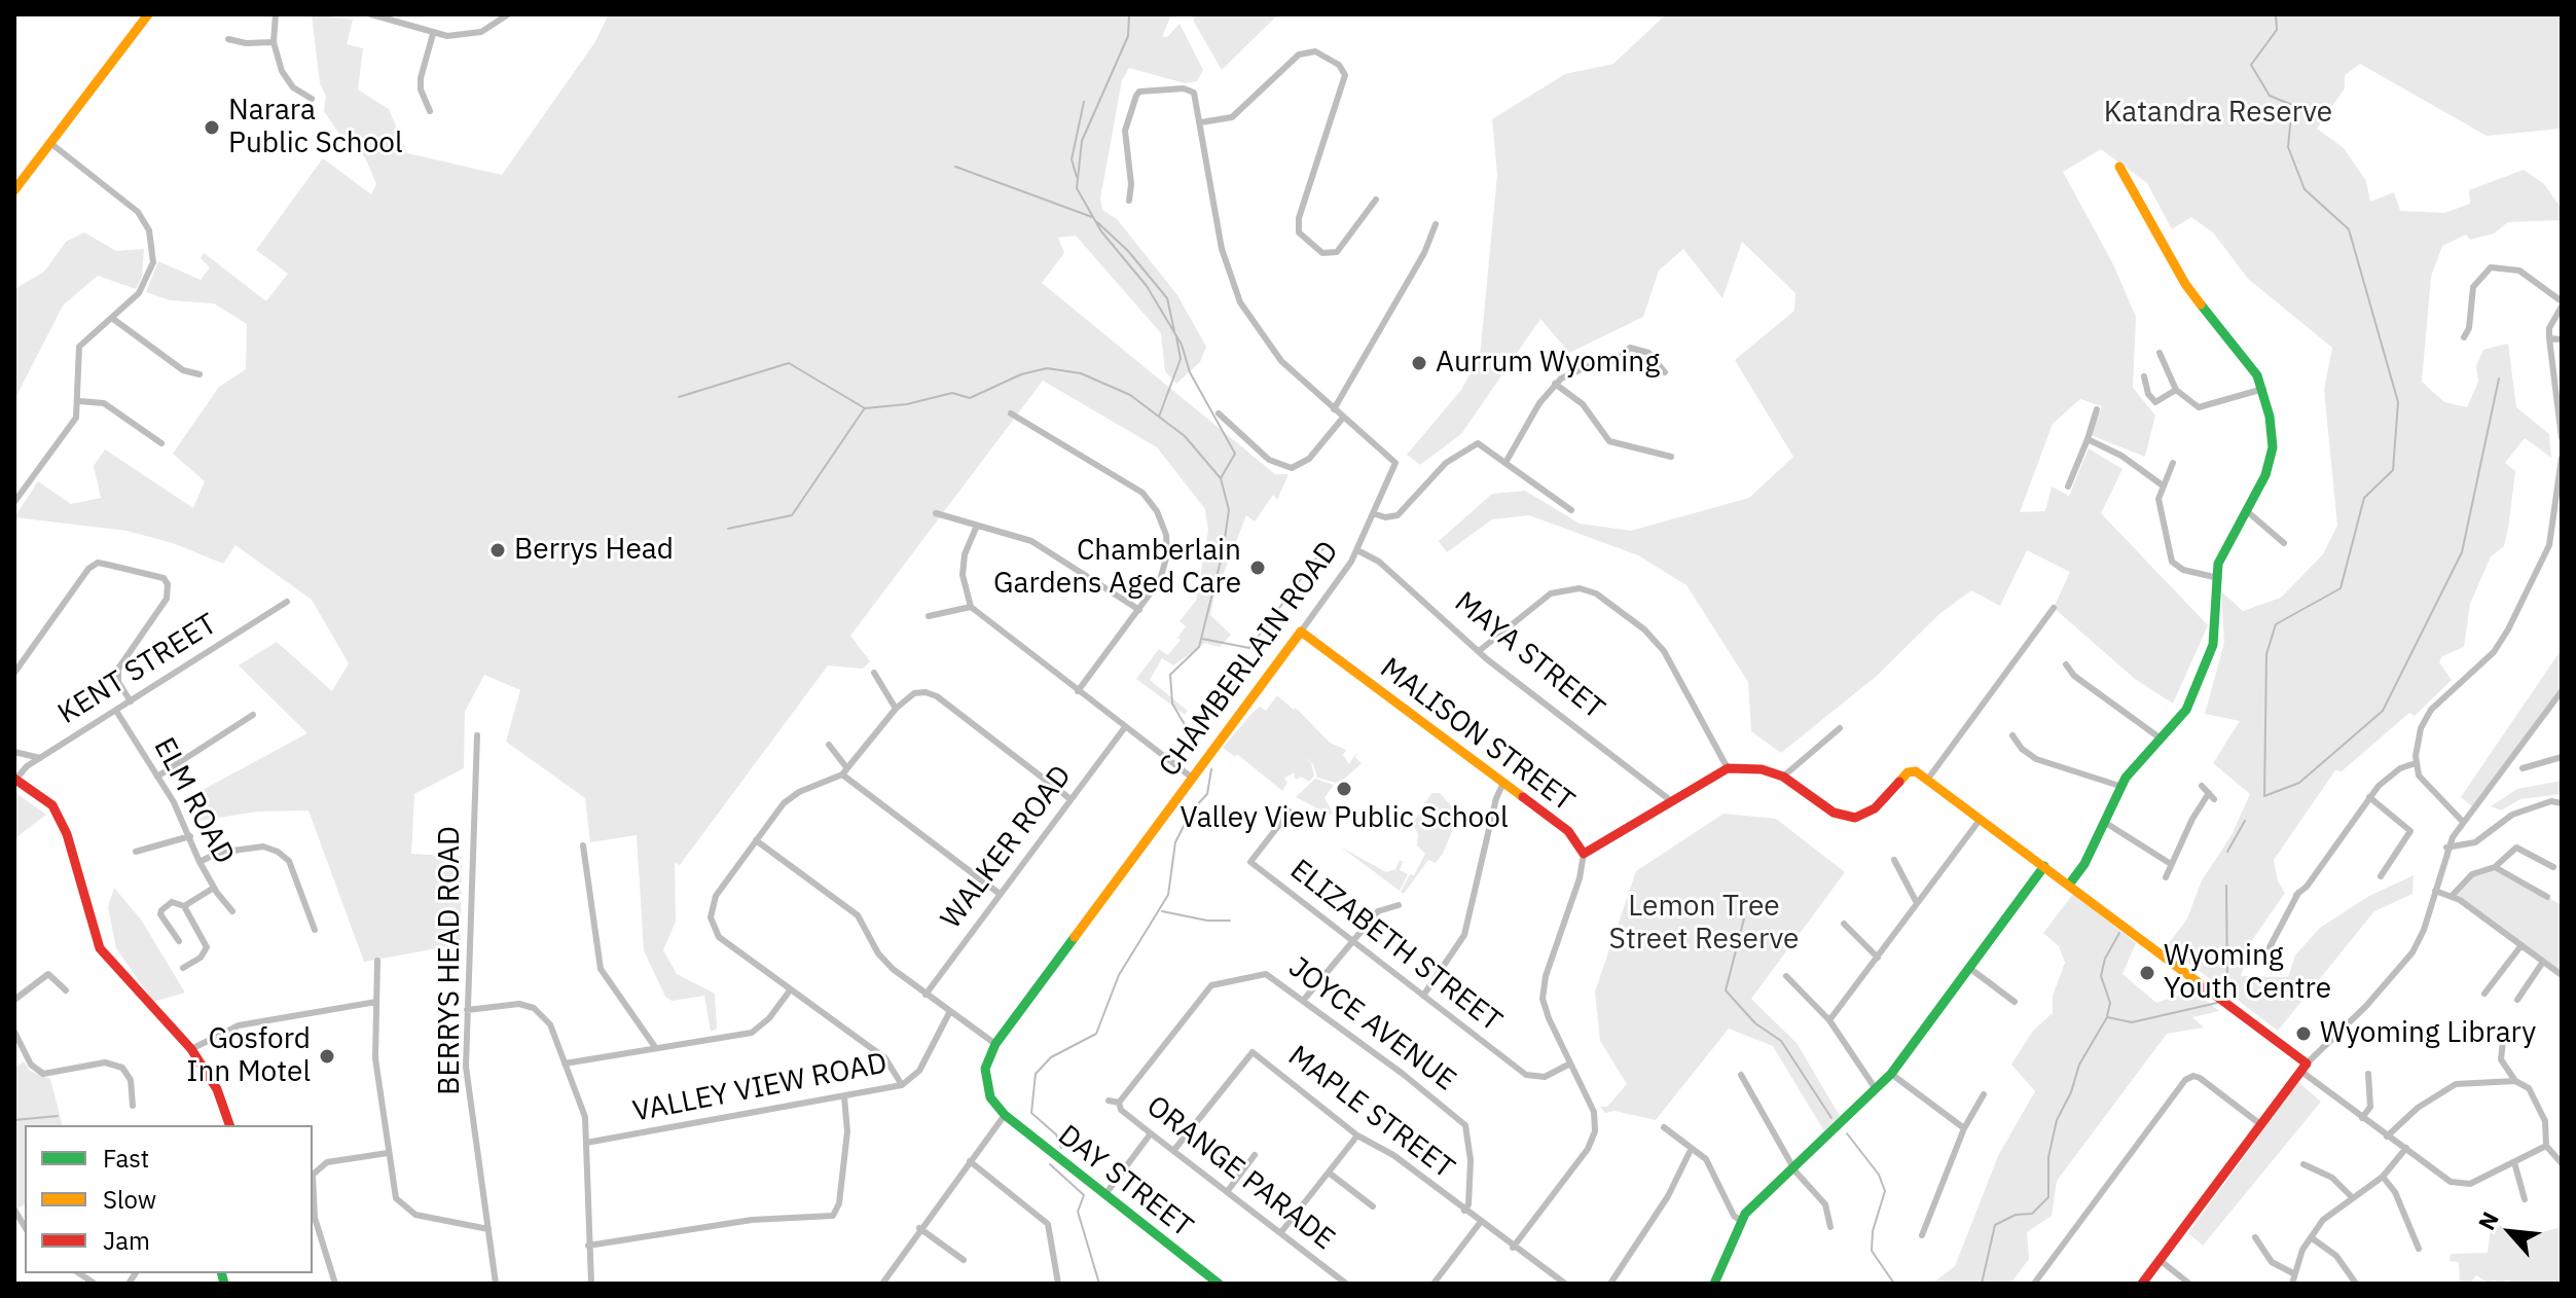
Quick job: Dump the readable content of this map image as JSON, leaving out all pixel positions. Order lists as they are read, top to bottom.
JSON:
{
  "streets": {
    "street": [
      "MAYA STREET",
      "CHAMBERLAIN ROAD",
      "KENT STREET",
      "MALISON STREET",
      "ELM ROAD",
      "WALKER ROAD",
      "ELIZABETH STREET",
      "BERRYS HEAD ROAD",
      "JOYCE AVENUE",
      "VALLEY VIEW ROAD",
      "MAPLE STREET",
      "ORANGE PARADE",
      "DAY STREET"
    ]
  },
  "crossings": [
    ["MAYA STREET", "CHAMBERLAIN ROAD"],
    ["CHAMBERLAIN ROAD", "MALISON STREET"],
    ["CHAMBERLAIN ROAD", "DAY STREET"],
    ["KENT STREET", "ELM ROAD"],
    ["MALISON STREET", "ELIZABETH STREET"],
    ["MALISON STREET", "MAPLE STREET"],
    ["JOYCE AVENUE", "MAPLE STREET"],
    ["JOYCE AVENUE", "ORANGE PARADE"],
    ["MAPLE STREET", "ORANGE PARADE"]
  ],
  "parks": ["Katandra Reserve", "Lemon Tree Street Reserve"],
  "places": [
    "Narara Public School",
    "Aurrum Wyoming",
    "Berrys Head",
    "Chamberlain Gardens Aged Care",
    "Valley View Public School",
    "Wyoming Youth Centre",
    "Wyoming Library",
    "Gosford Inn Motel"
  ],
  "legend": ["Fast", "Slow", "Jam"],
  "north": "top left"
}
